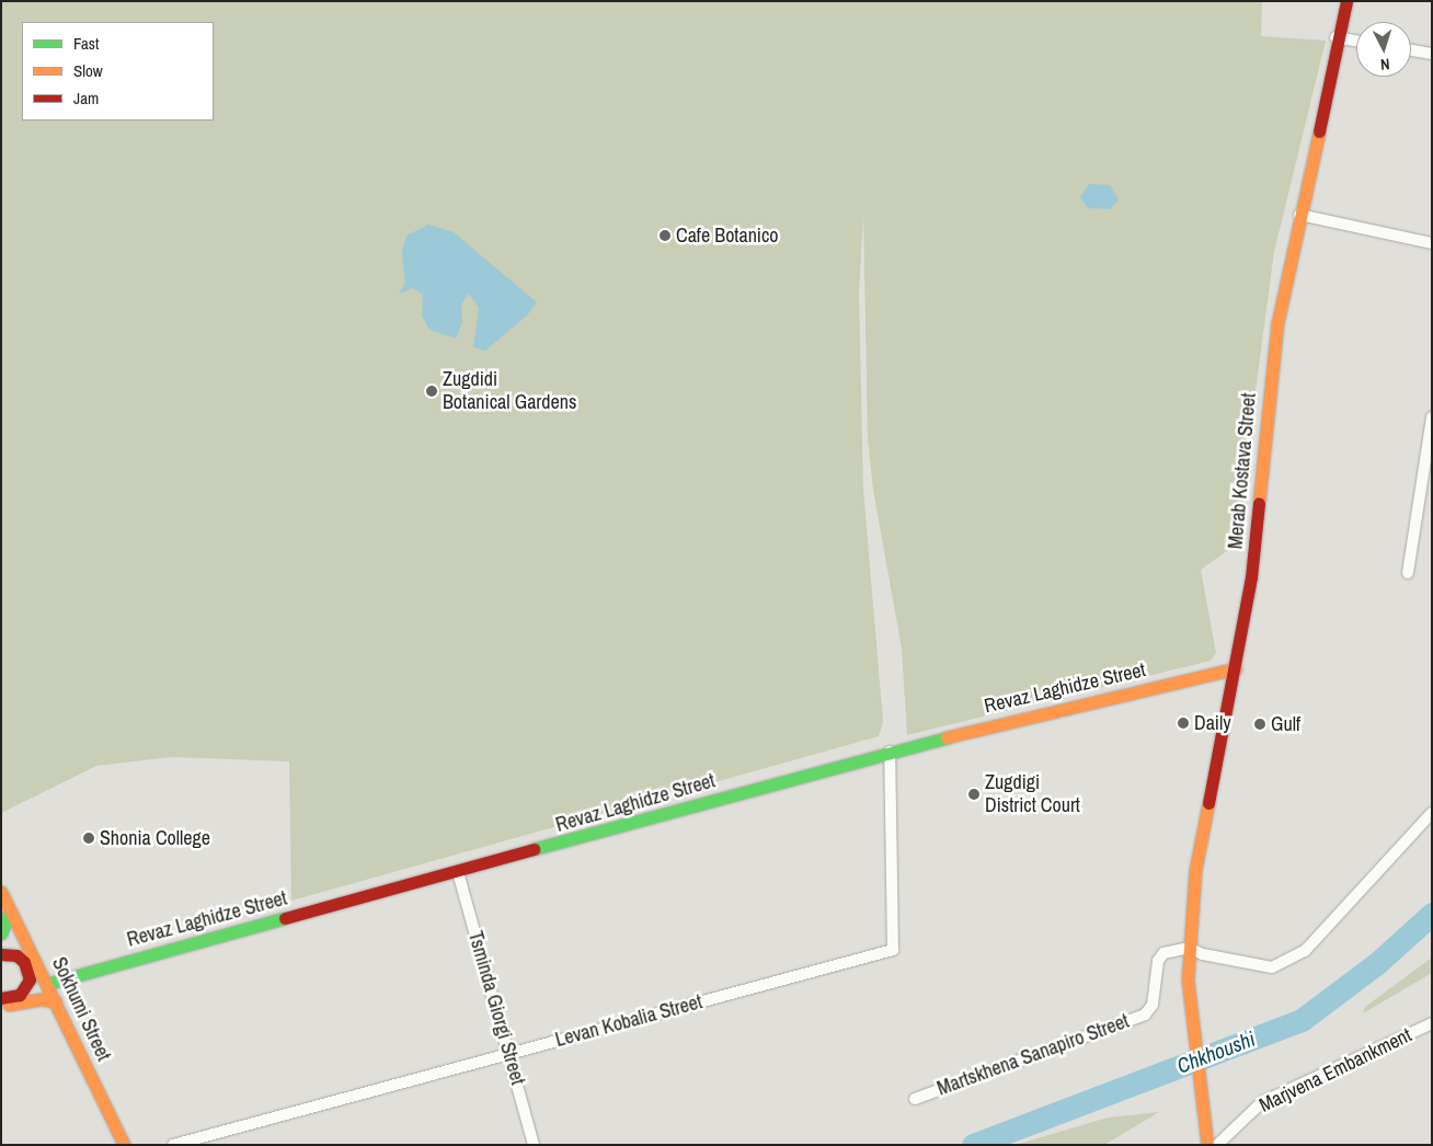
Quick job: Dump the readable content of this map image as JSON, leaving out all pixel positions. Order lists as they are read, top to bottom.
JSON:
{
  "streets": {
    "main road": ["Merab Kostava Street", "Revaz Laghidze Street", "Sokhumi Street"],
    "street": [
      "Tsminda Giorgi Street",
      "Levan Kobalia Street",
      "Martskhena Sanapiro Street",
      "Marjvena Embankment"
    ]
  },
  "crossings": [
    ["Merab Kostava Street", "Revaz Laghidze Street"],
    ["Merab Kostava Street", "Martskhena Sanapiro Street"],
    ["Revaz Laghidze Street", "Tsminda Giorgi Street"],
    ["Revaz Laghidze Street", "Sokhumi Street"],
    ["Revaz Laghidze Street", "Levan Kobalia Street"],
    ["Tsminda Giorgi Street", "Levan Kobalia Street"]
  ],
  "water": ["Chkhoushi"],
  "places": [
    "Cafe Botanico",
    "Zugdidi Botanical Gardens",
    "Daily",
    "Gulf",
    "Zugdigi District Court",
    "Shonia College"
  ],
  "legend": ["Fast", "Slow", "Jam"],
  "north": "bottom"
}
